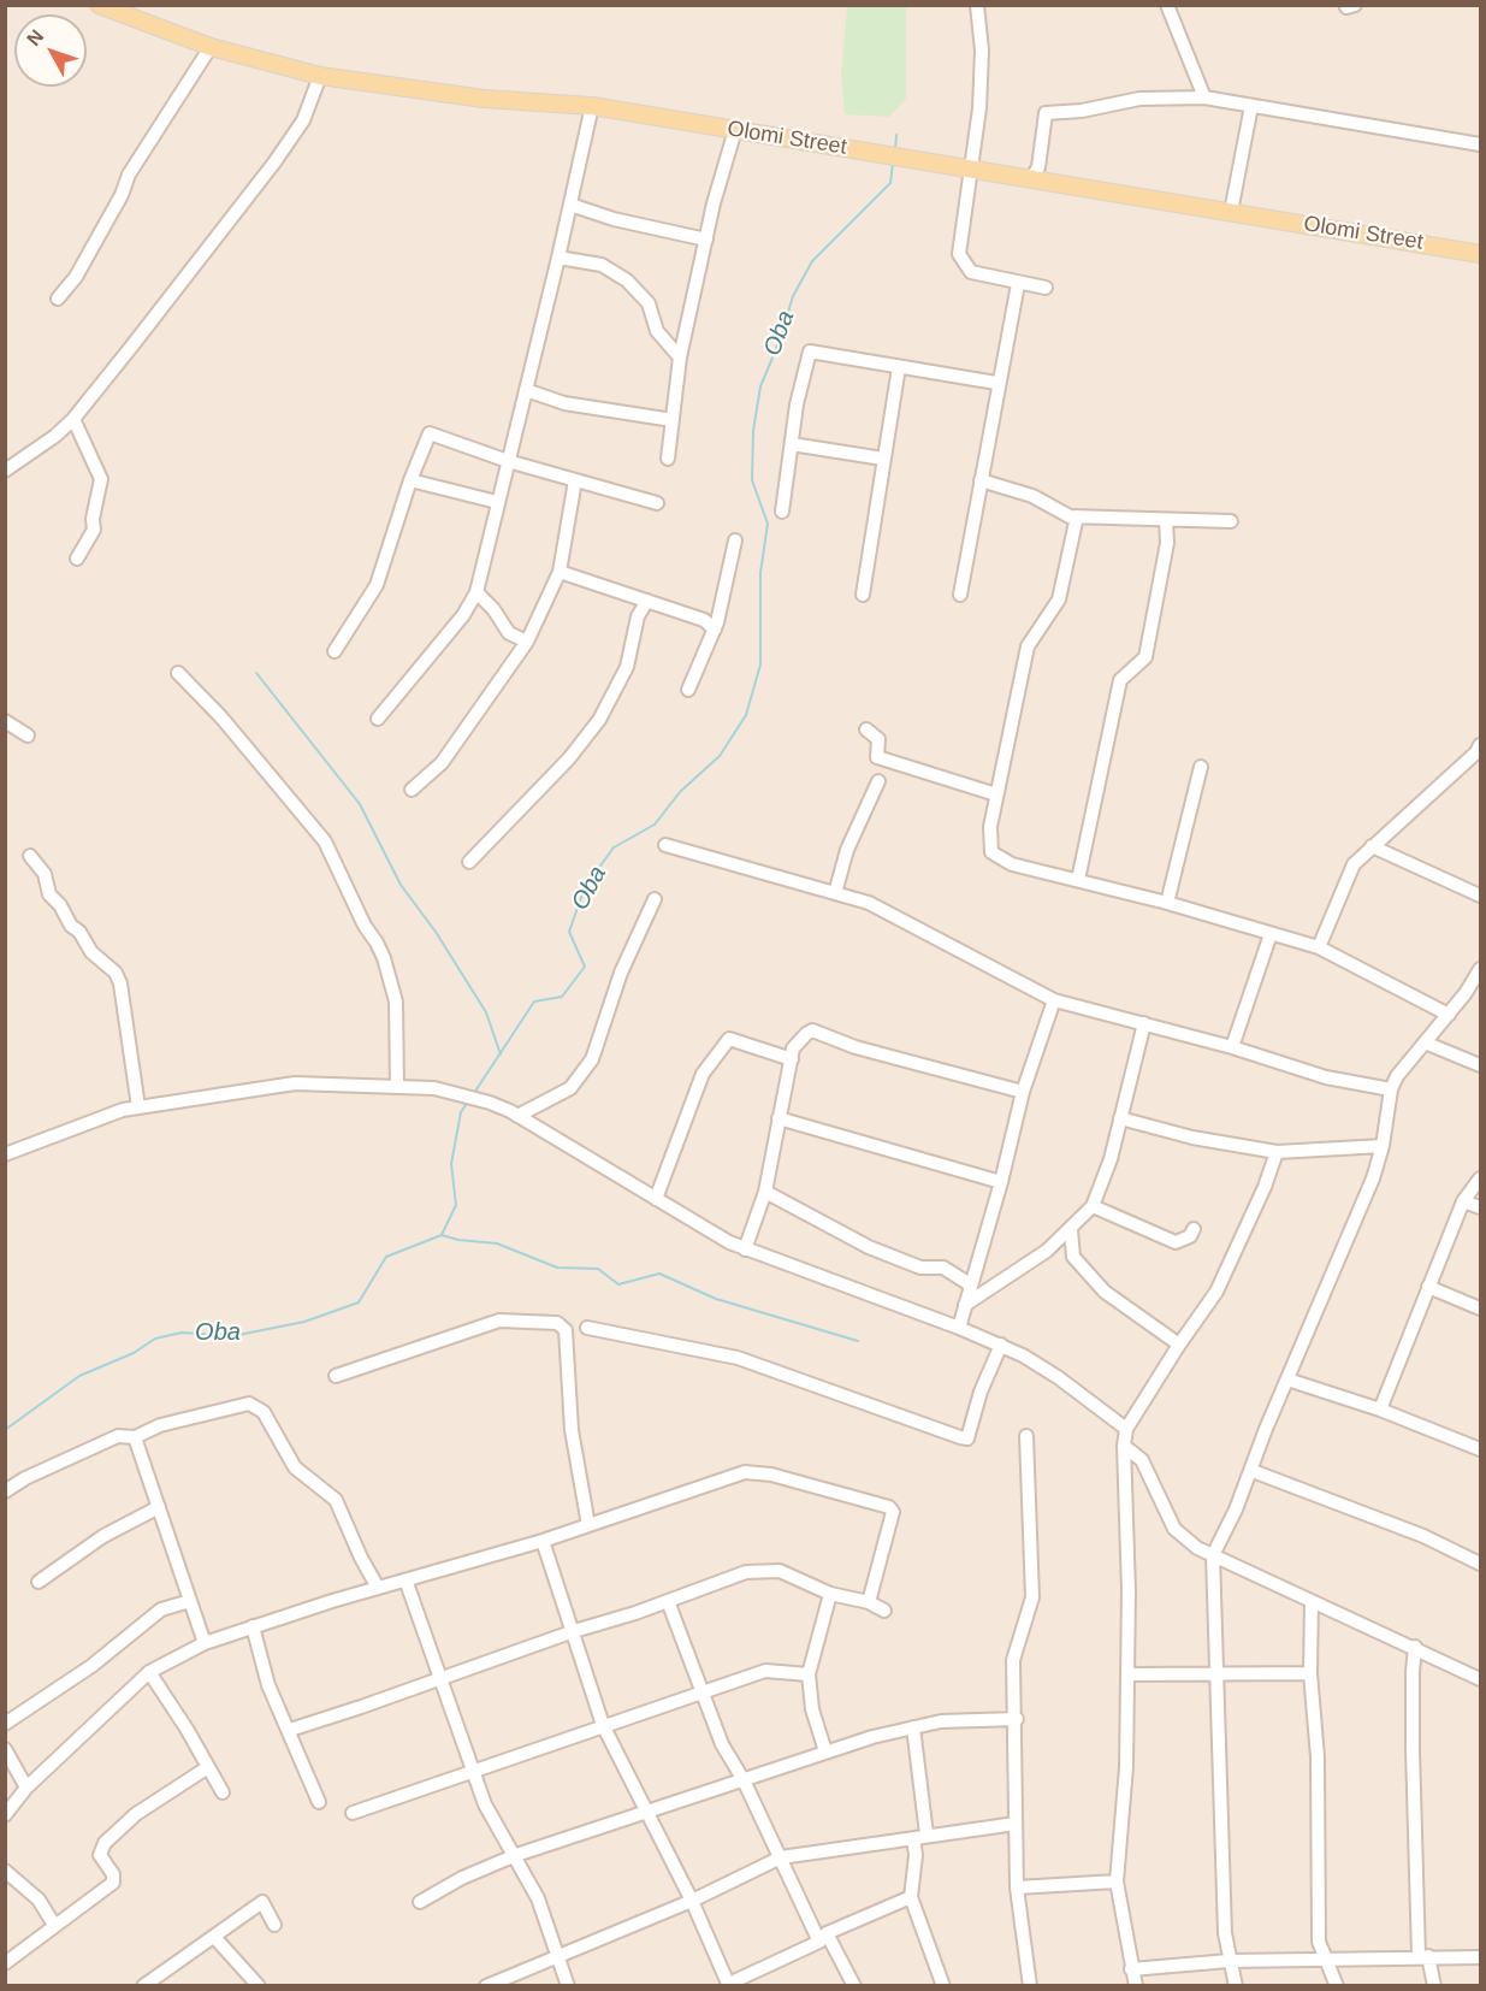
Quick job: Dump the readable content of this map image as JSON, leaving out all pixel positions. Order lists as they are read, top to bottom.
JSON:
{
  "streets": {
    "main road": ["Olomi Street"]
  },
  "water": ["Oba"],
  "north": "top left"
}
